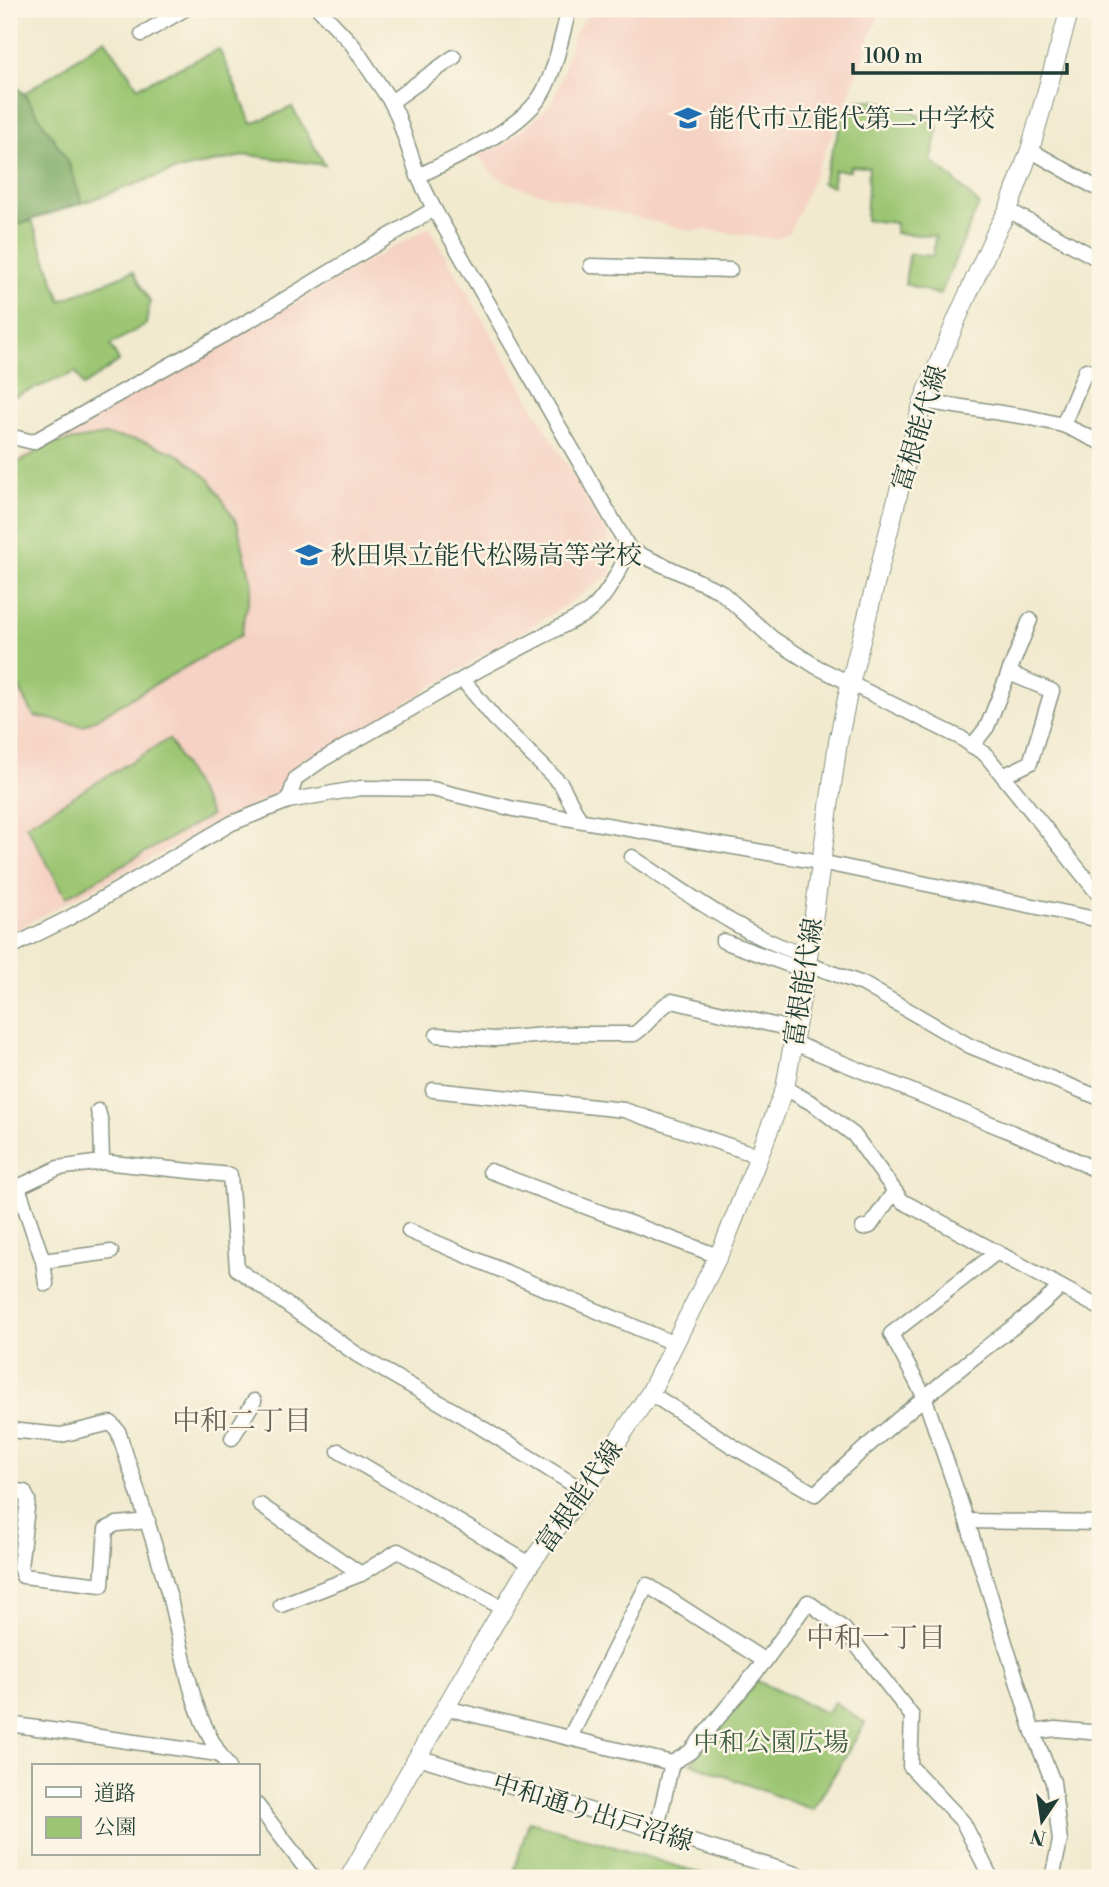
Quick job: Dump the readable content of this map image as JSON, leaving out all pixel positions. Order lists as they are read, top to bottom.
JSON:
{
  "streets": {
    "main road": ["富根能代線"],
    "street": ["中和通り出戸沼線"]
  },
  "crossings": [
    ["富根能代線", "中和通り出戸沼線"]
  ],
  "districts": ["中和二丁目", "中和一丁目"],
  "parks": ["中和公園広場"],
  "places": {
    "school or university": ["能代市立能代第二中学校", "秋田県立能代松陽高等学校"]
  },
  "legend": ["道路", "公園"],
  "scale_bar": "100 m",
  "north": "bottom"
}
